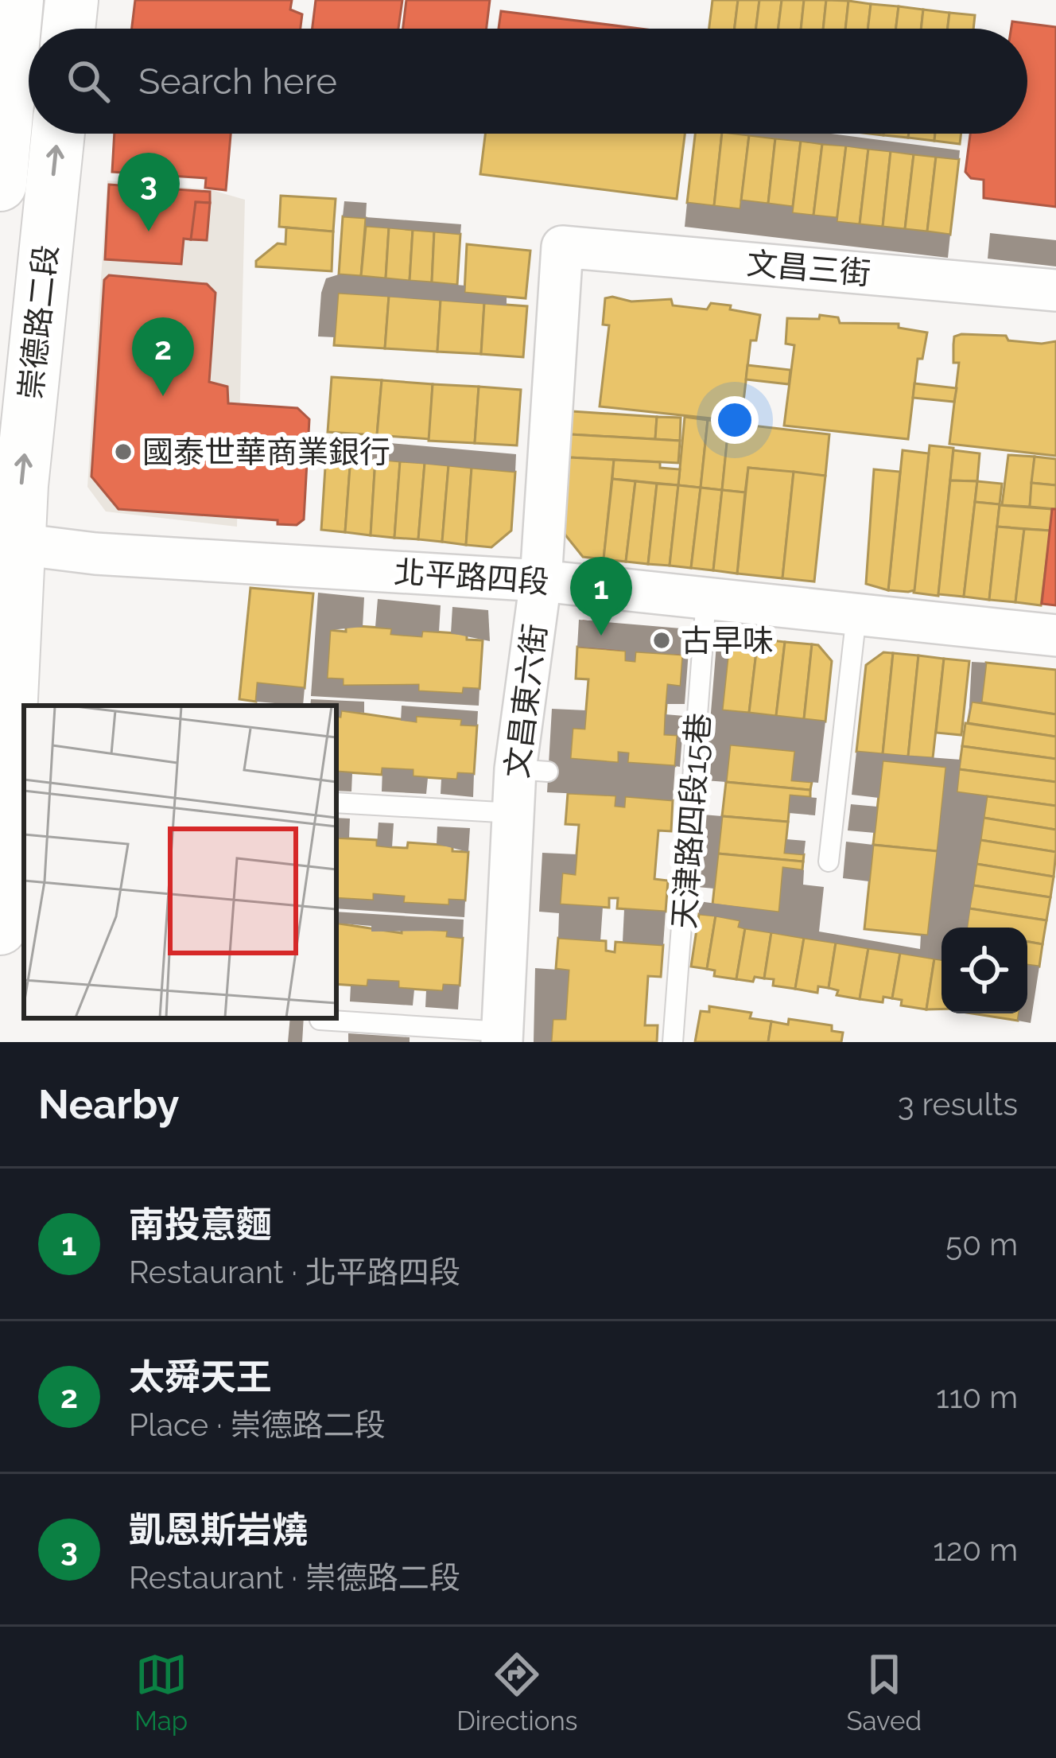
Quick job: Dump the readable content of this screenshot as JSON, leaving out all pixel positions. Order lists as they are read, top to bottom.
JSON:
{
  "streets": {
    "main road": ["崇德路二段"],
    "street": ["文昌三街", "北平路四段", "文昌東六街"],
    "lane": ["天津路四段15巷"]
  },
  "crossings": [
    ["文昌三街", "文昌東六街"],
    ["崇德路二段", "北平路四段"],
    ["北平路四段", "文昌東六街"],
    ["北平路四段", "天津路四段15巷"]
  ],
  "one_way": ["崇德路二段"],
  "places": ["國泰世華商業銀行", "古早味"],
  "page": {
    "search": "Search here",
    "pins": ["3", "2", "1"],
    "heading": ["Nearby", "3 results"],
    "list": [
      {
        "mark": "1",
        "name": "南投意麵",
        "note": "Restaurant · 北平路四段",
        "value": "50 m"
      },
      {
        "mark": "2",
        "name": "太舜天王",
        "note": "Place · 崇德路二段",
        "value": "110 m"
      },
      {
        "mark": "3",
        "name": "凱恩斯岩燒",
        "note": "Restaurant · 崇德路二段",
        "value": "120 m"
      }
    ],
    "nav": ["Map", "Directions", "Saved"]
  }
}
